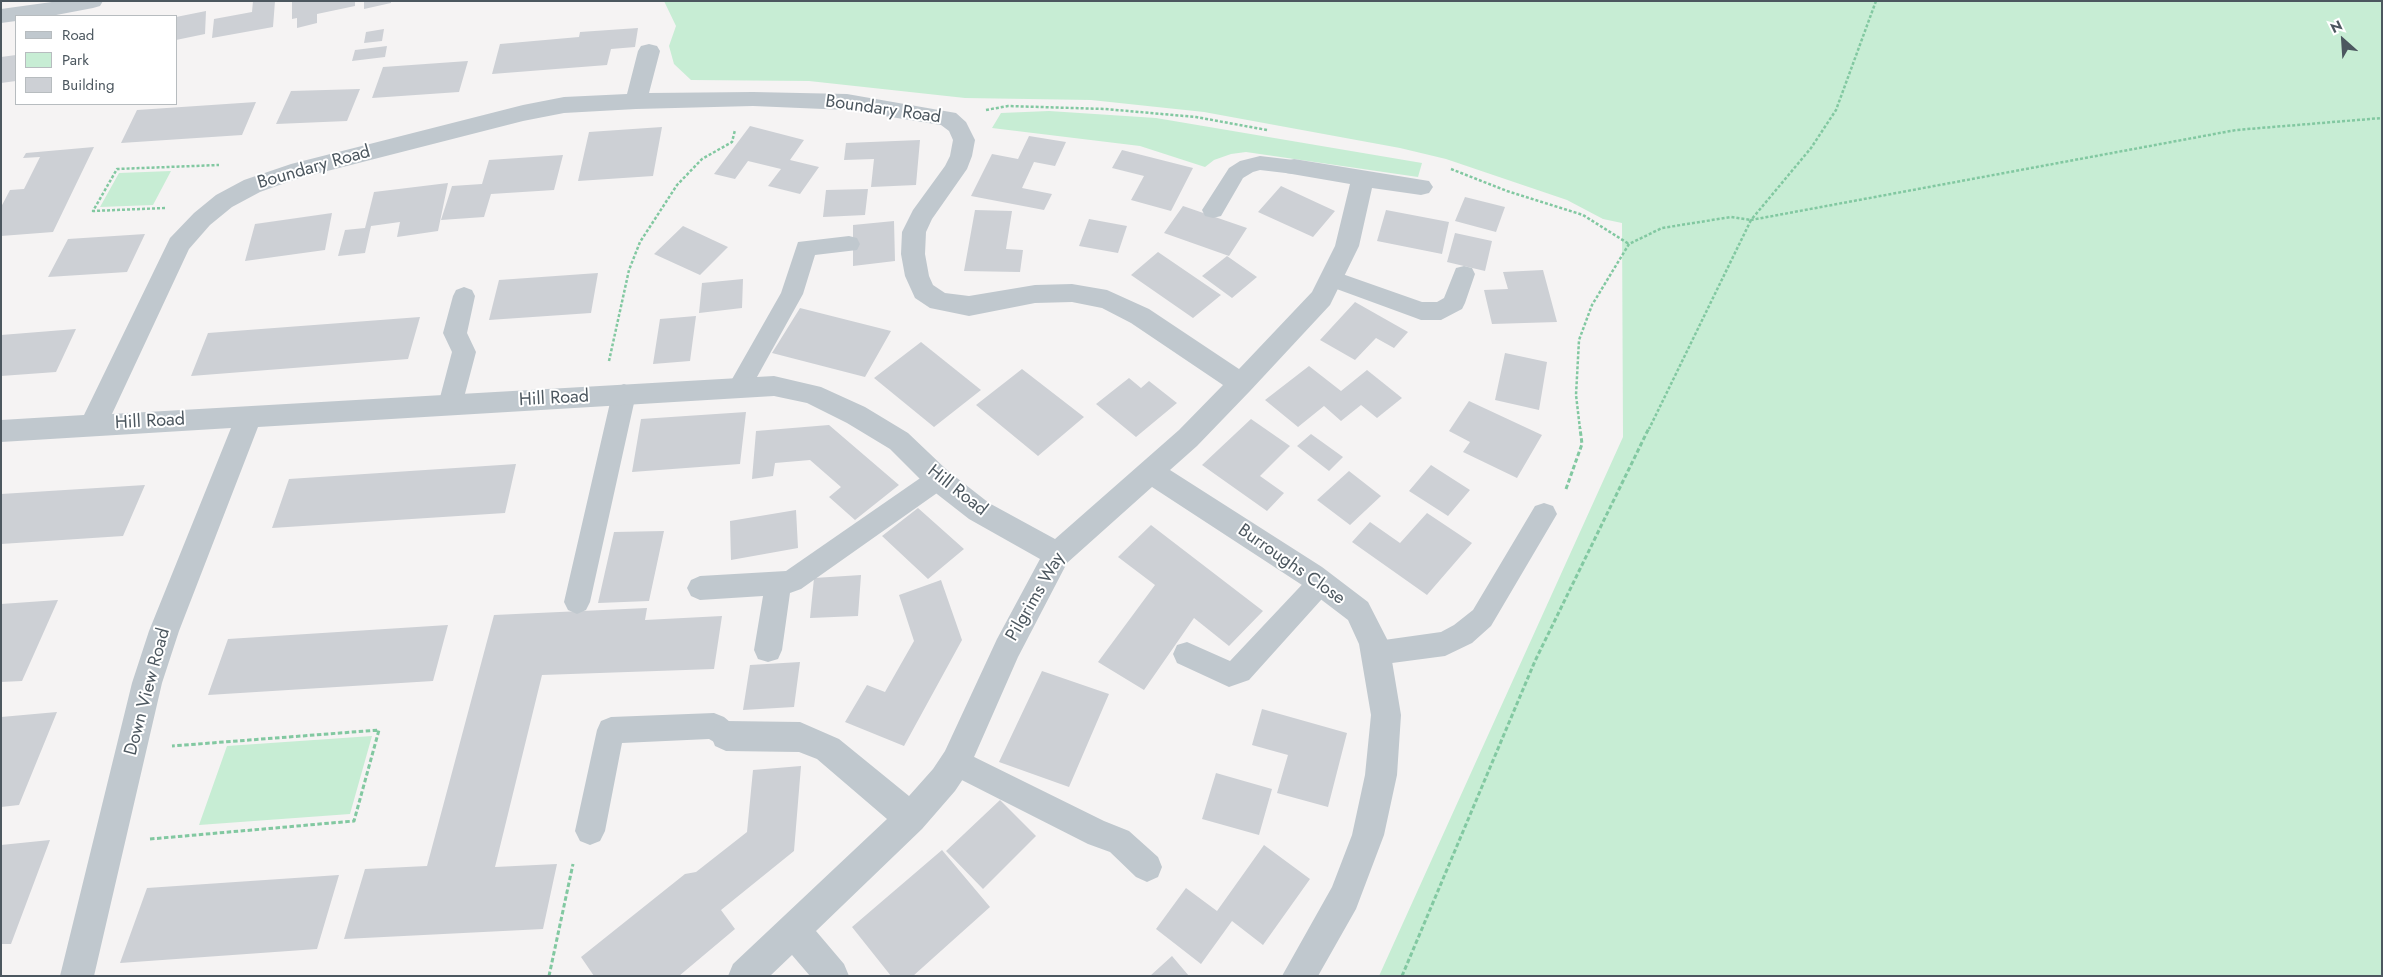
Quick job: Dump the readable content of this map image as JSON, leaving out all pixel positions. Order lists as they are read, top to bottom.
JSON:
{
  "streets": {
    "street": [
      "Boundary Road",
      "Hill Road",
      "Burroughs Close",
      "Pilgrims Way",
      "Down View Road"
    ]
  },
  "crossings": [
    ["Boundary Road", "Hill Road"],
    ["Boundary Road", "Pilgrims Way"],
    ["Hill Road", "Pilgrims Way"],
    ["Hill Road", "Down View Road"],
    ["Burroughs Close", "Pilgrims Way"]
  ],
  "legend": ["Road", "Park", "Building"],
  "north": "top left"
}
